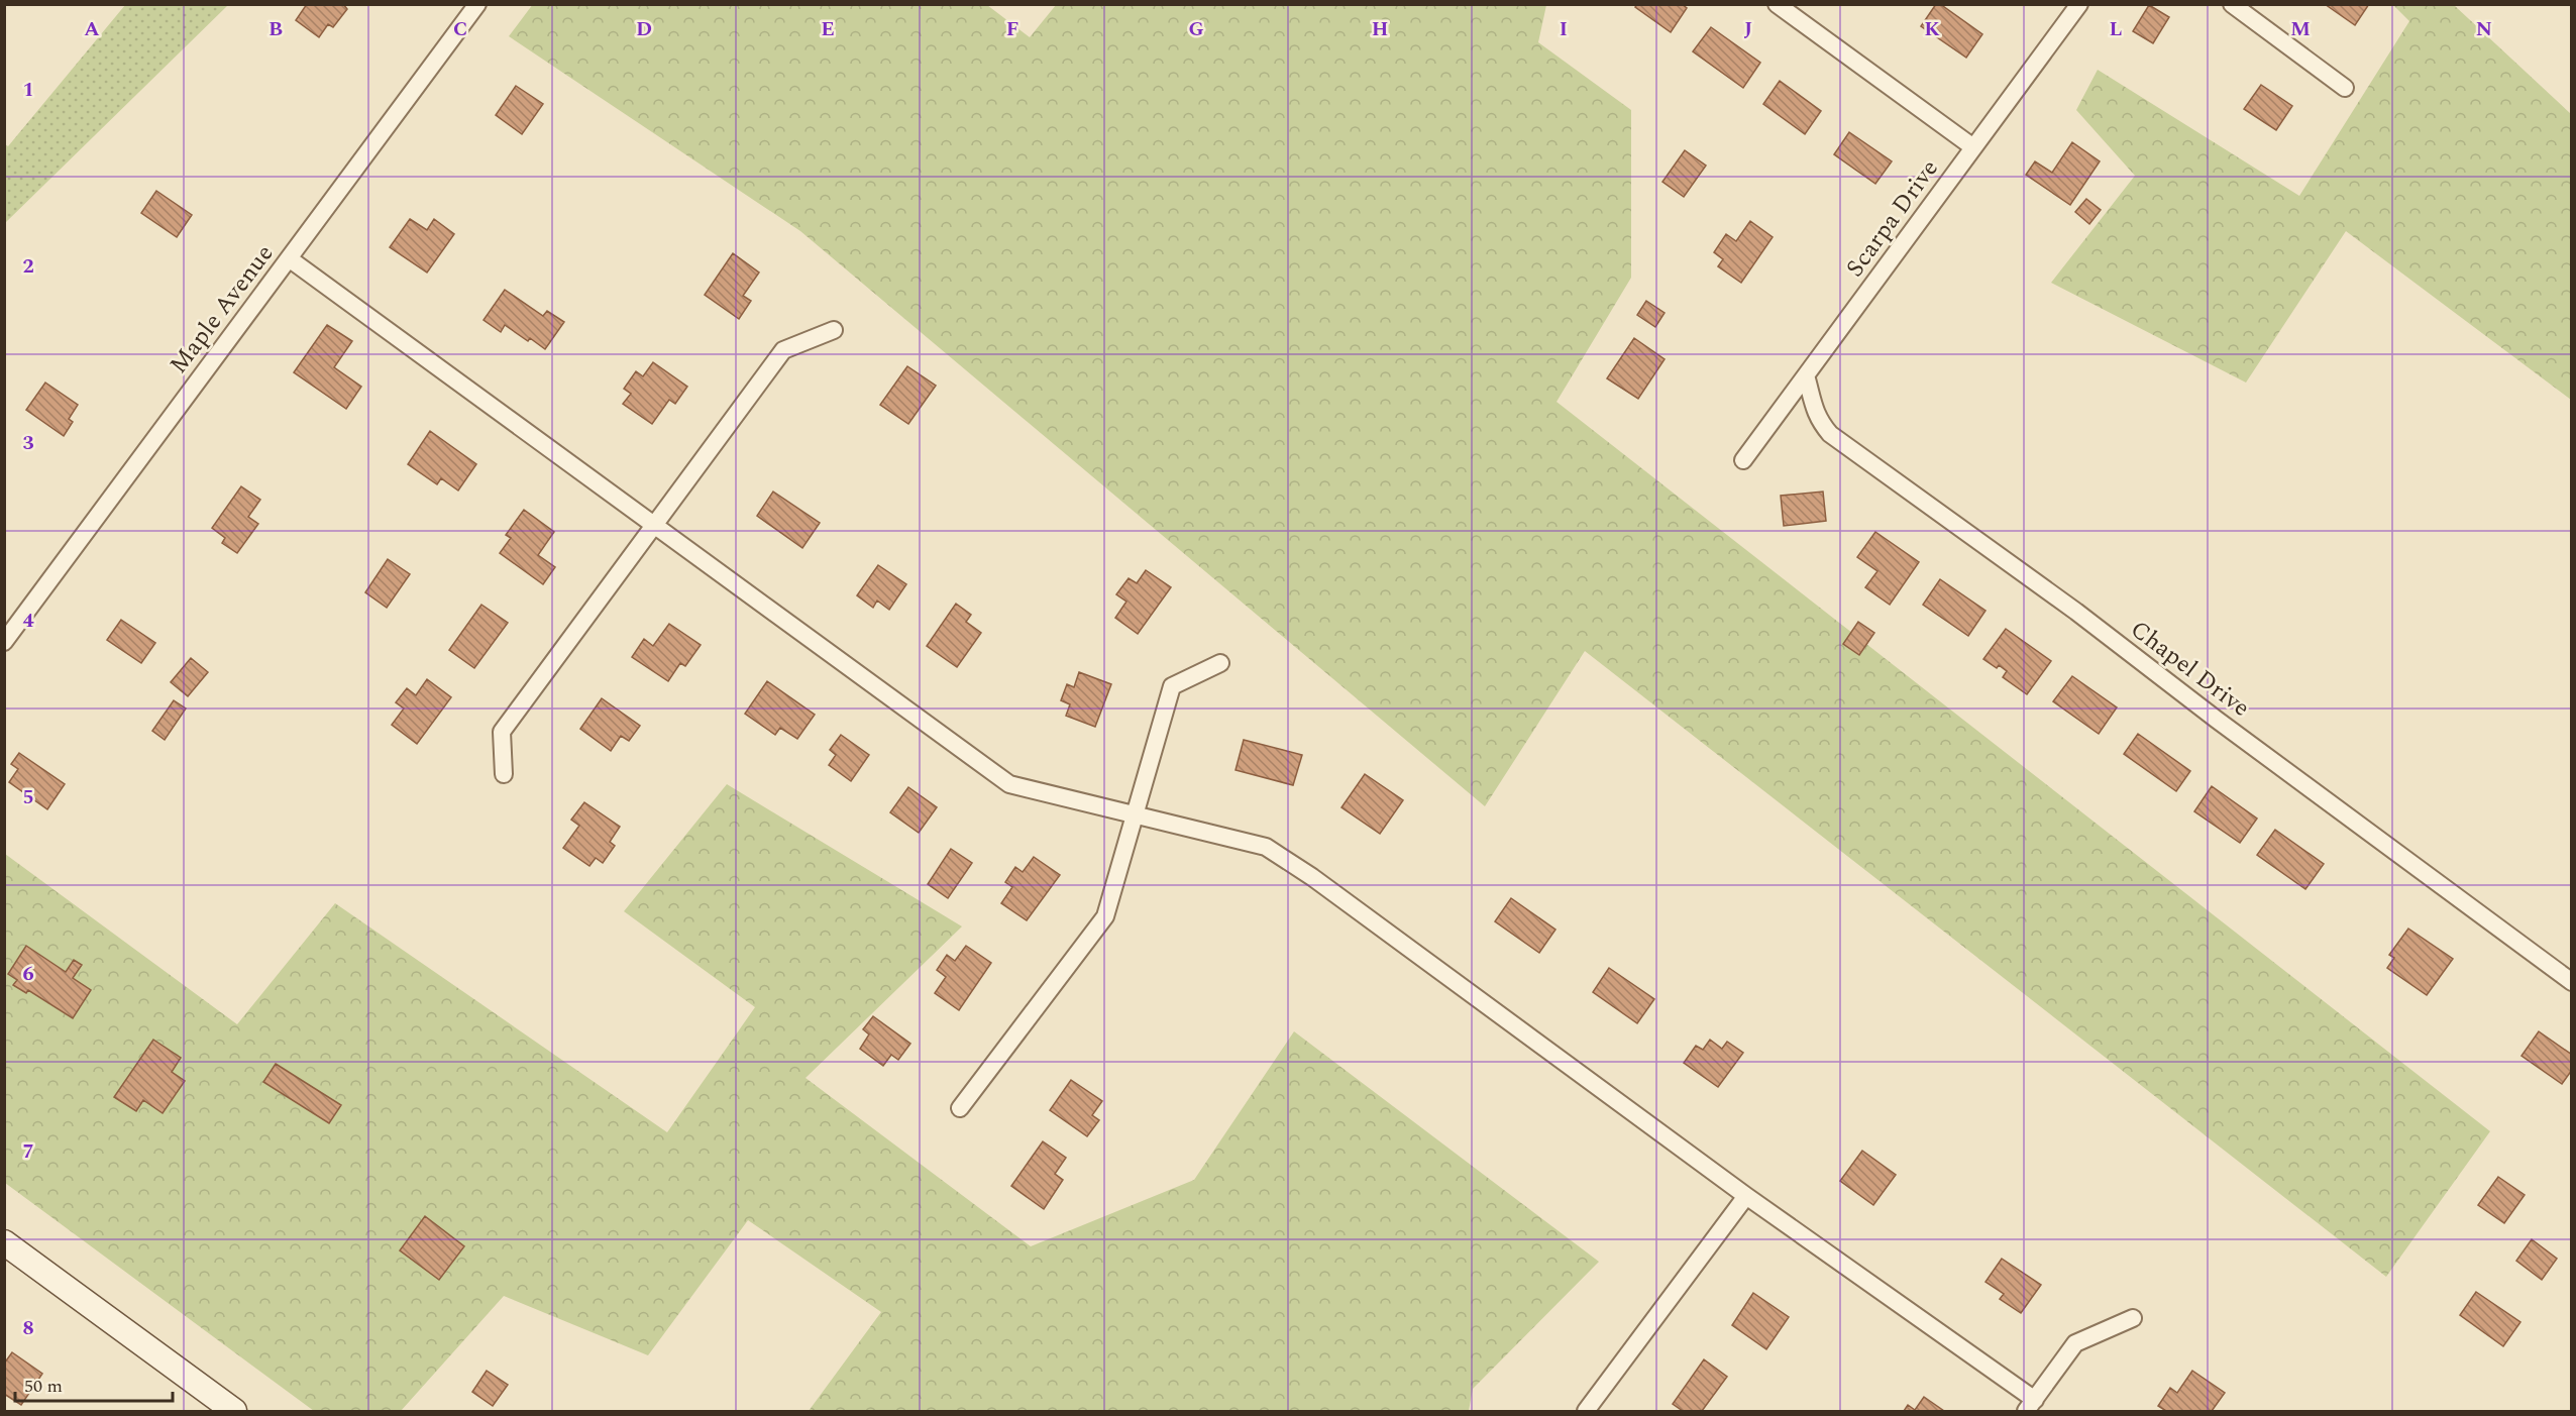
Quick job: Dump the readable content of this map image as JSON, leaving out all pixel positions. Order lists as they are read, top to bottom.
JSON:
{
  "streets": {
    "street": ["Scarpa Drive", "Maple Avenue", "Chapel Drive"]
  },
  "crossings": [
    ["Scarpa Drive", "Chapel Drive"]
  ],
  "scale_bar": "50 m",
  "grid": {
    "columns": [
      "A",
      "B",
      "C",
      "D",
      "E",
      "F",
      "G",
      "H",
      "I",
      "J",
      "K",
      "L",
      "M",
      "N"
    ],
    "rows": [
      "1",
      "2",
      "3",
      "4",
      "5",
      "6",
      "7",
      "8"
    ]
  }
}
